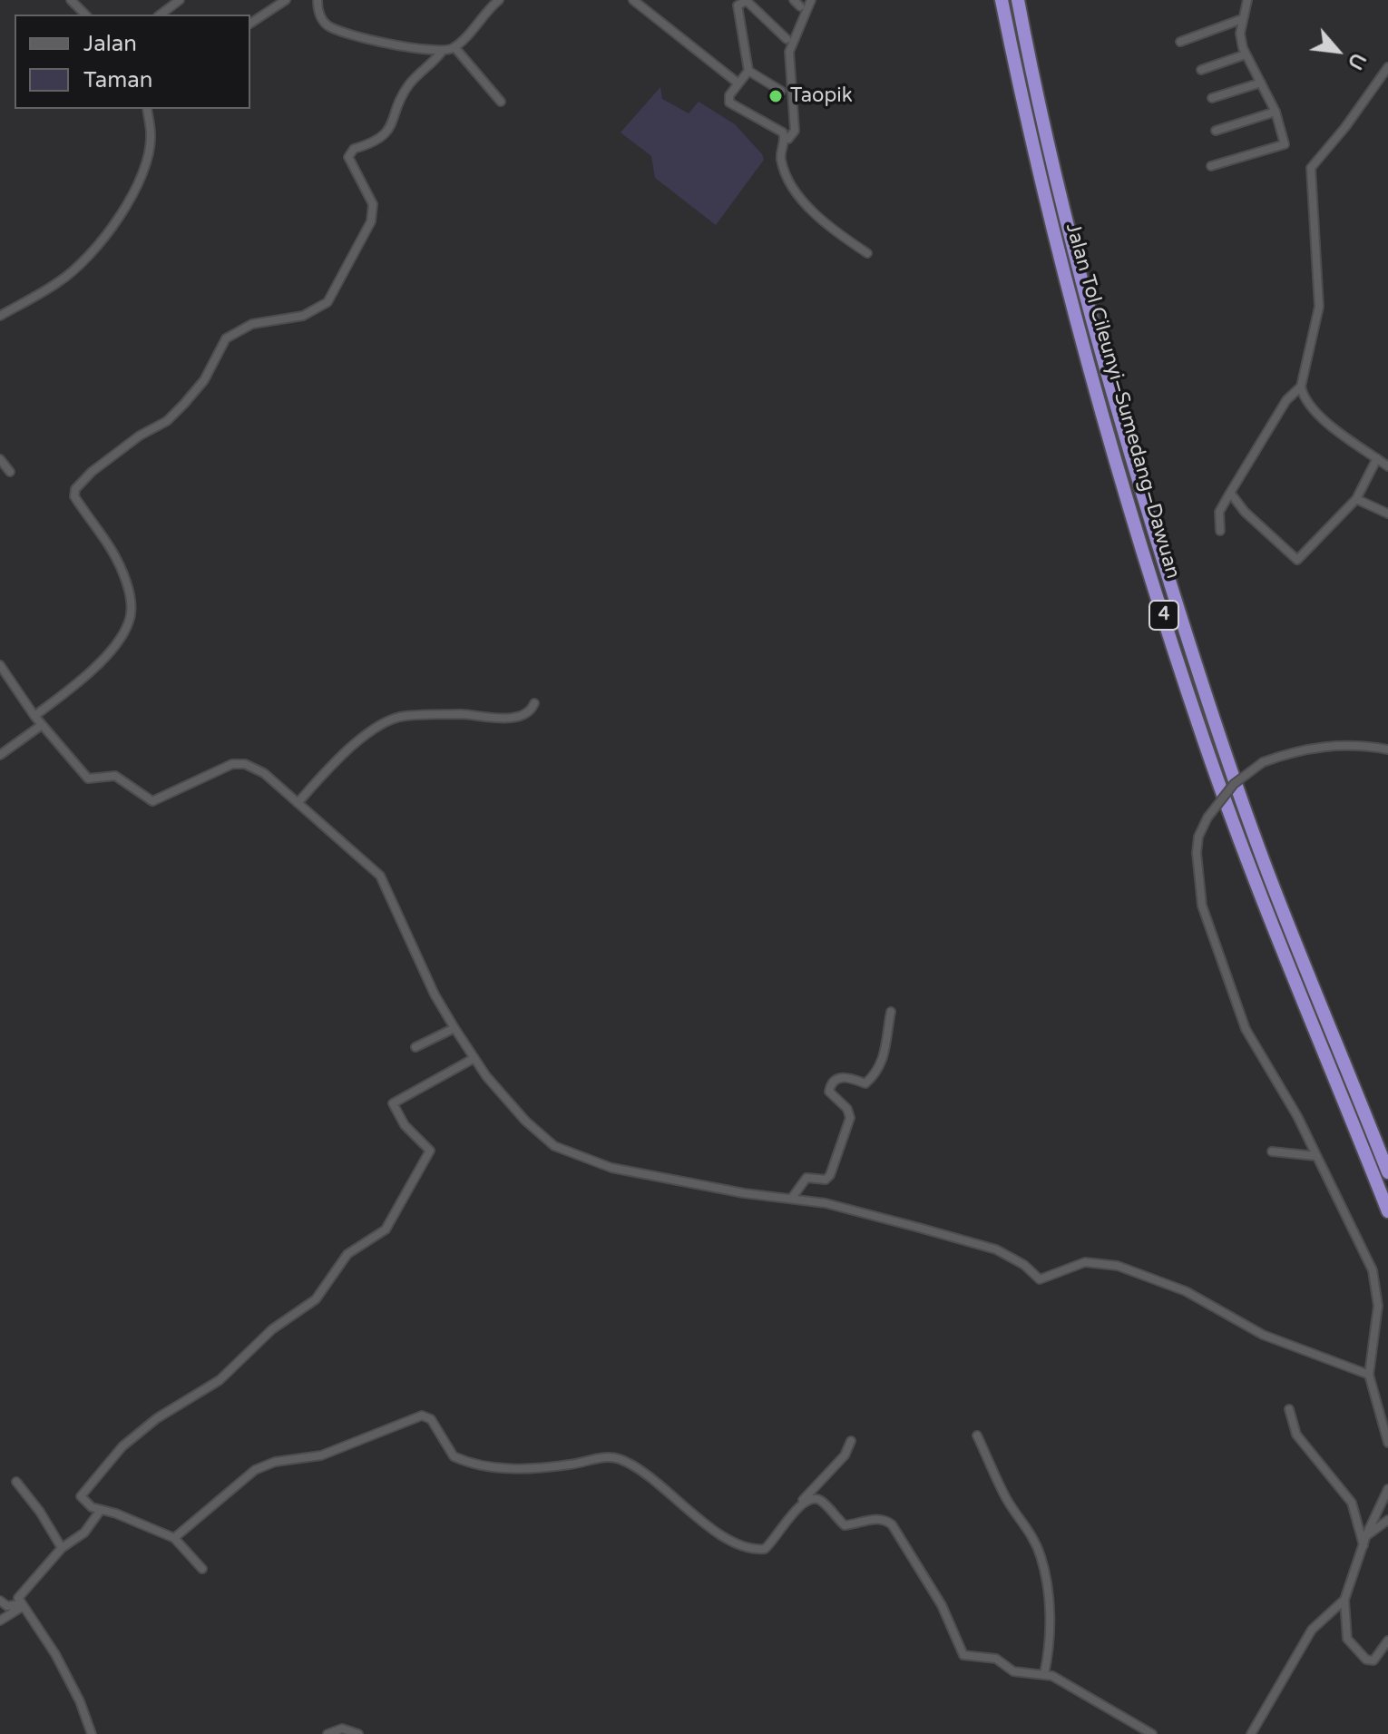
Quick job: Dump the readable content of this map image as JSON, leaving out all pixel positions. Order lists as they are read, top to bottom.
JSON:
{
  "streets": {
    "highway": ["Jalan Tol Cileunyi–Sumedang–Dawuan", "4"]
  },
  "places": ["Taopik"],
  "legend": ["Jalan", "Taman"],
  "north": "bottom right"
}
